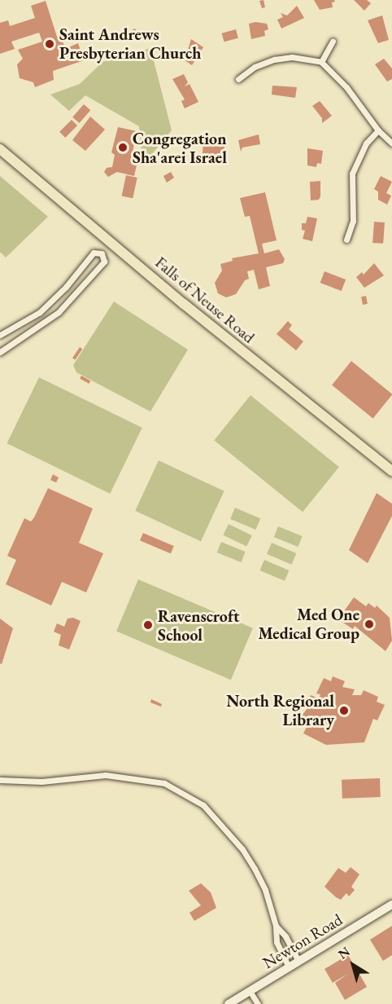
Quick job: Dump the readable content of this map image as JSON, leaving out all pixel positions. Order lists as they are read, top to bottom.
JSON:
{
  "streets": {
    "main road": ["Falls of Neuse Road"],
    "street": ["Newton Road"]
  },
  "places": [
    "Saint Andrews Presbyterian Church",
    "Congregation Sha'arei Israel",
    "Med One Medical Group",
    "Ravenscroft School",
    "North Regional Library"
  ],
  "north": "top left"
}
